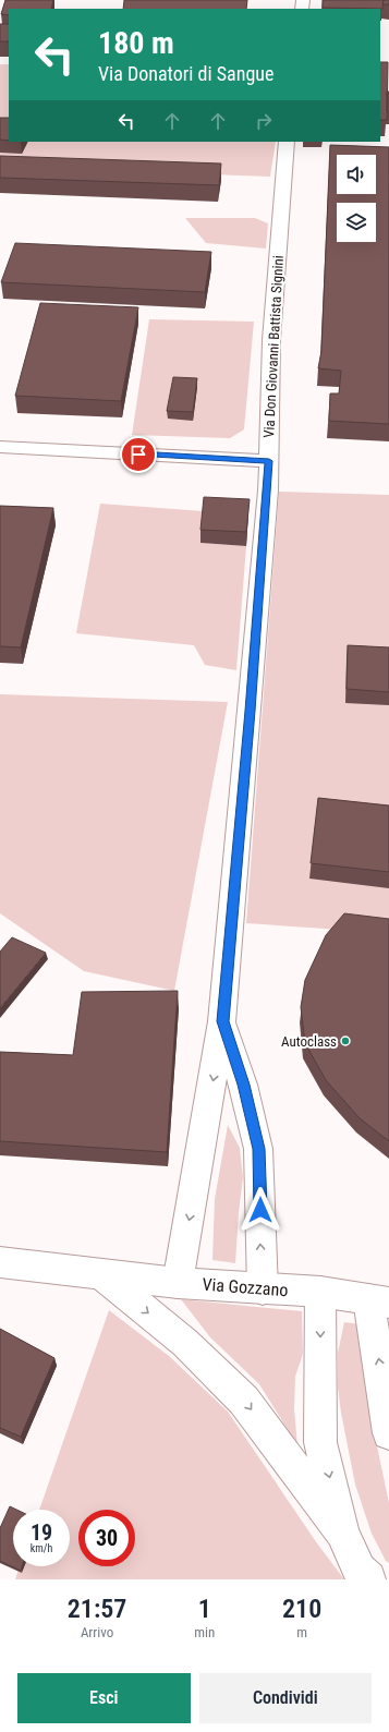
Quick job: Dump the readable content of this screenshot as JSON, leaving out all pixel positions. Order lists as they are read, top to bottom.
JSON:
{
  "streets": {
    "street": ["Via Don Giovanni Battista Signini", "Via Gozzano"]
  },
  "crossings": [
    ["Via Don Giovanni Battista Signini", "Via Gozzano"]
  ],
  "places": ["Autoclass"],
  "page": {
    "turn": ["180 m", "Via Donatori di Sangue"],
    "speed": "19 km/h",
    "limit": "30",
    "eta": [
      "21:57",
      "Arrivo",
      "1",
      "min",
      "210",
      "m"
    ],
    "buttons": ["Esci", "Condividi"]
  }
}
